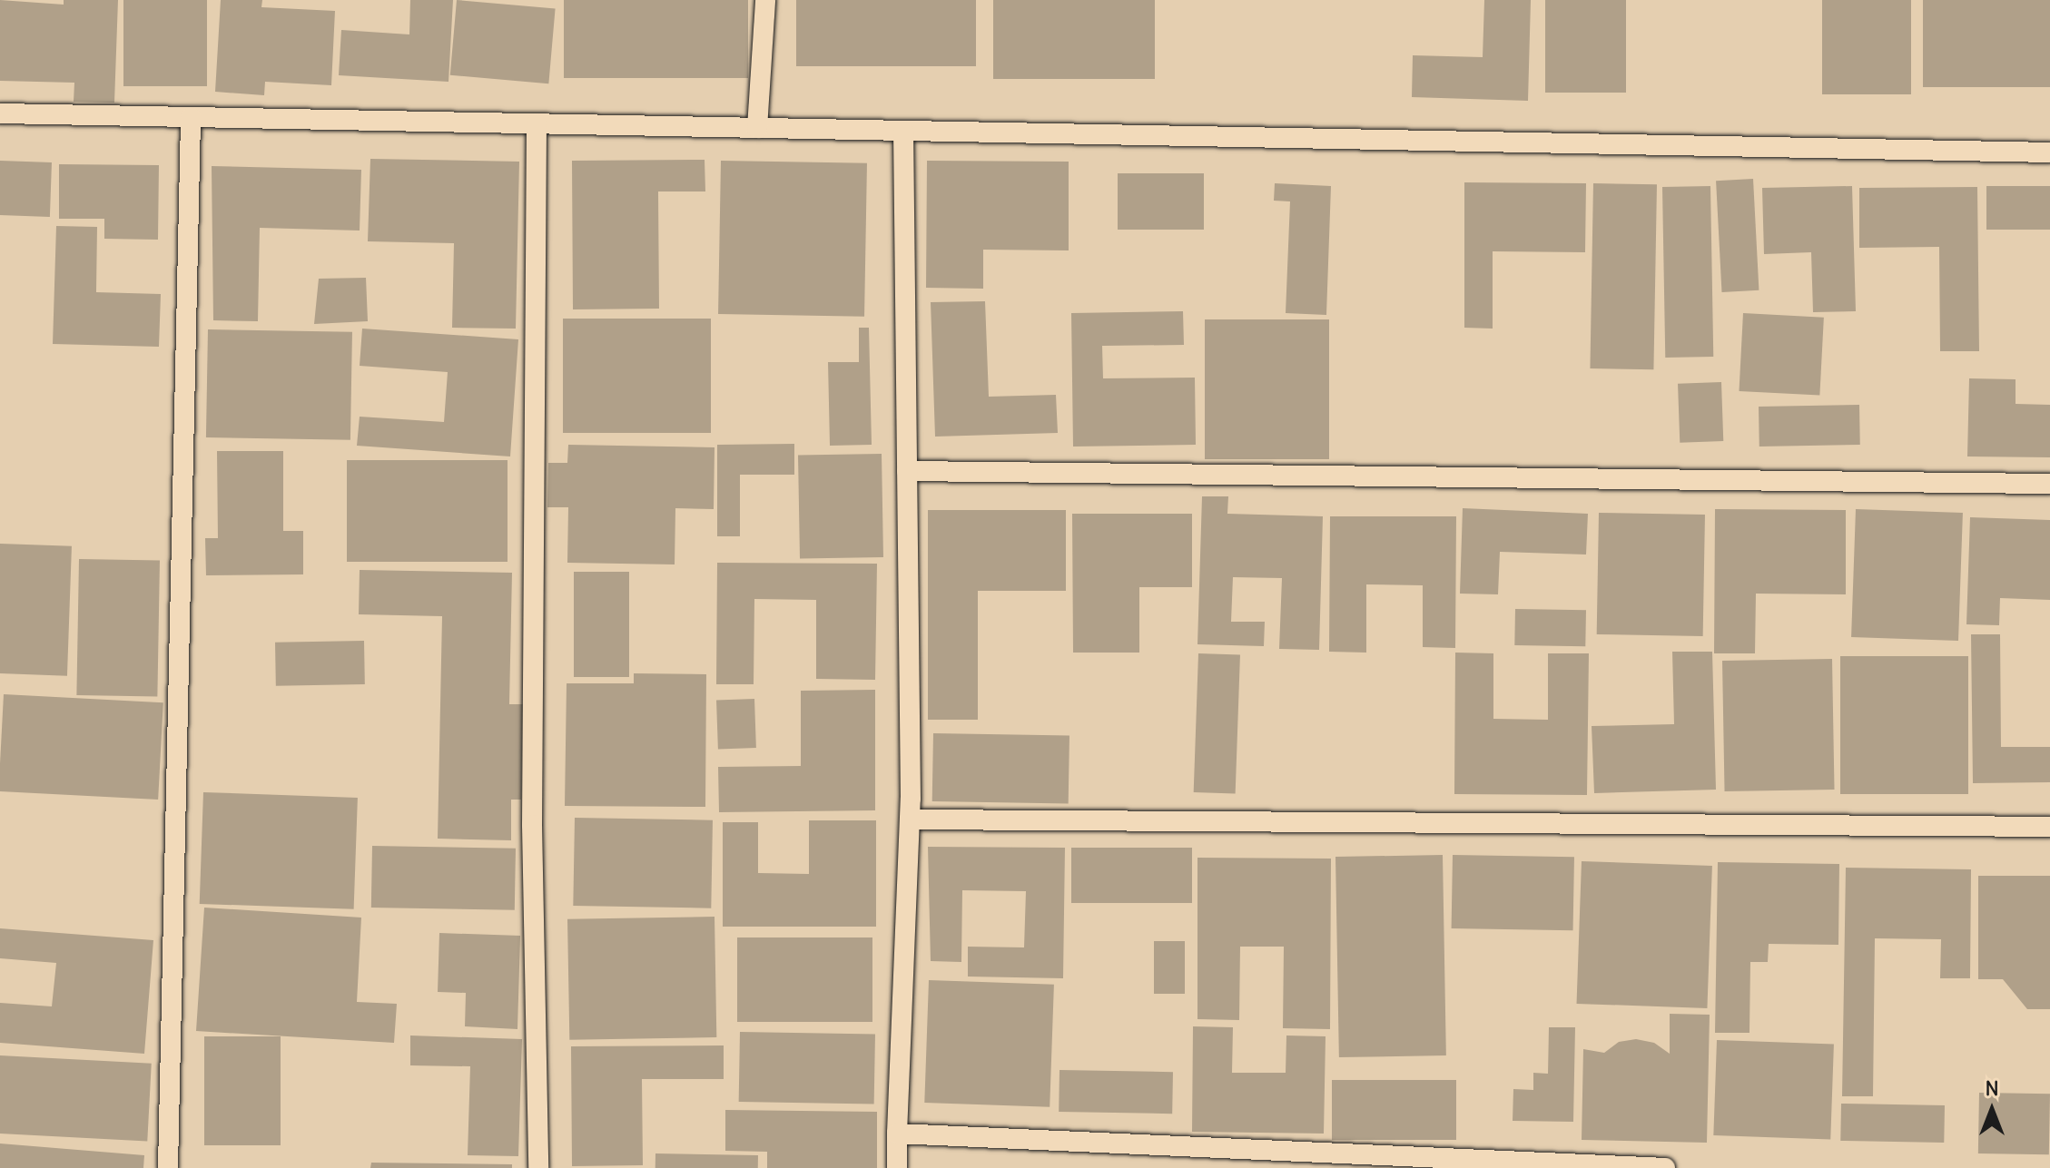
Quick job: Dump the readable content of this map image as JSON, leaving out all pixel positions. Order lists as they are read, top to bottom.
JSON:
{
  "north": "top"
}
